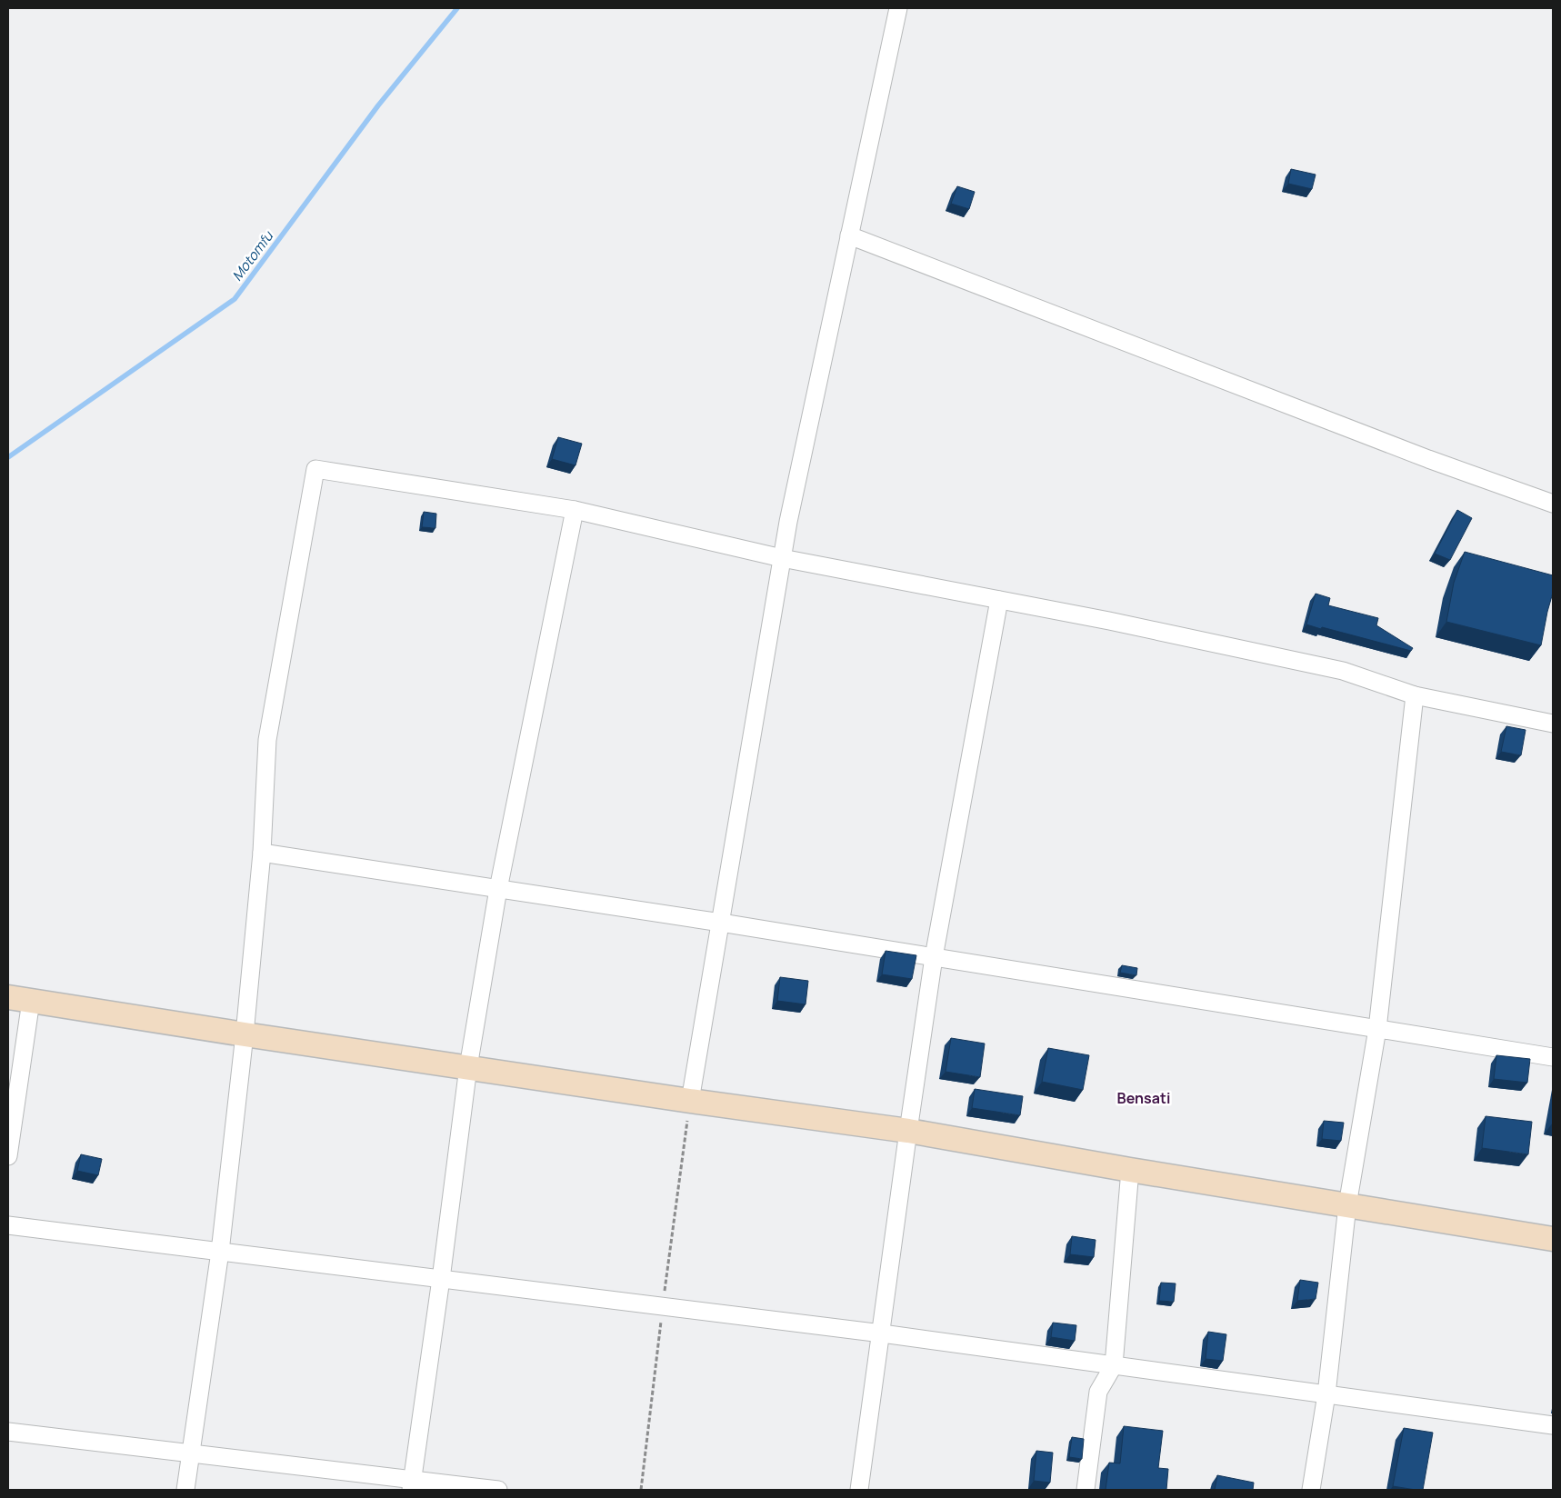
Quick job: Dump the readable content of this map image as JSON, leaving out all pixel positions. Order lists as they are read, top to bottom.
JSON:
{
  "districts": ["Bensati"],
  "water": ["Motomfu"]
}
